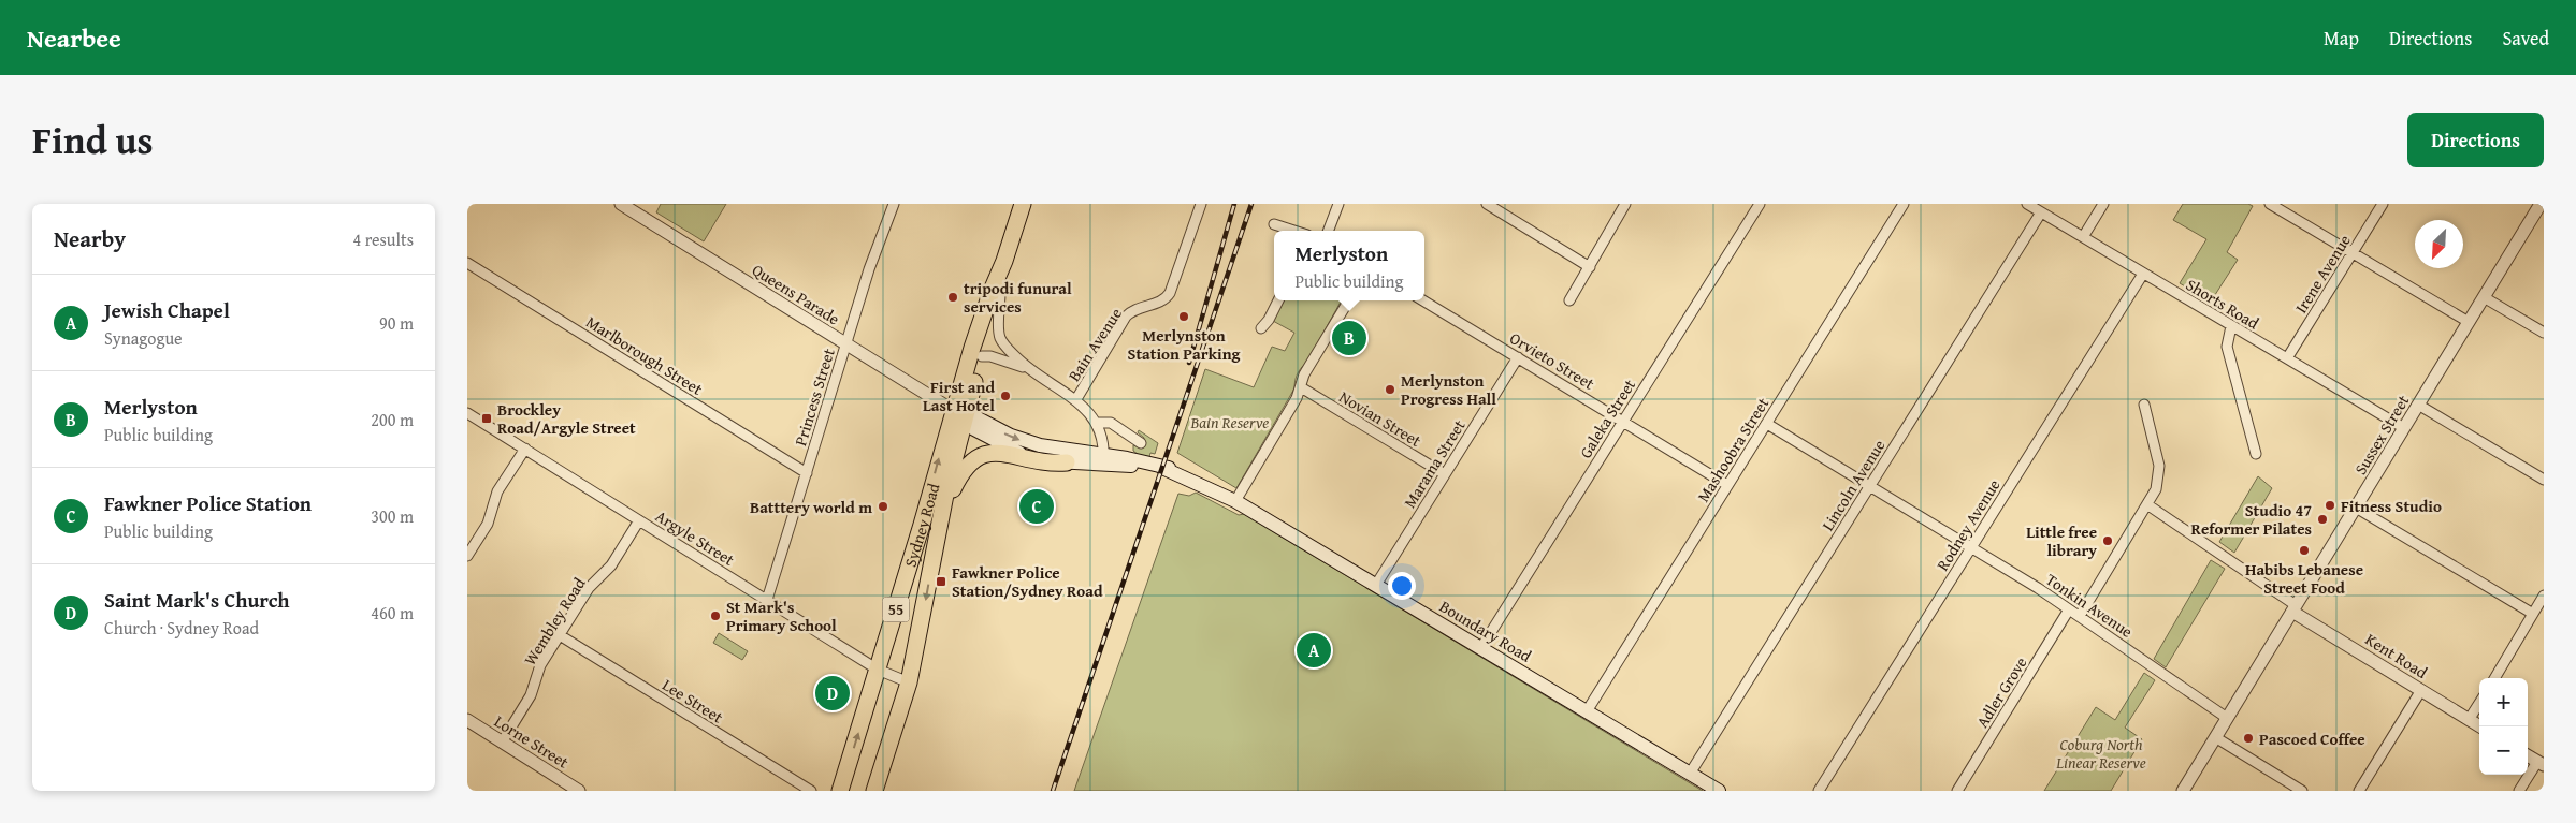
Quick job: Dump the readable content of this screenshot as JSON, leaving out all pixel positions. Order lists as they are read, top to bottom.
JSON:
{
  "streets": {
    "highway": ["Sydney Road", "55"],
    "main road": ["Boundary Road"],
    "street": [
      "Irene Avenue",
      "Queens Parade",
      "Shorts Road",
      "Bain Avenue",
      "Marlborough Street",
      "Orvieto Street",
      "Princess Street",
      "Novian Street",
      "Galeka Street",
      "Sussex Street",
      "Mashoobra Street",
      "Marama Street",
      "Lincoln Avenue",
      "Rodney Avenue",
      "Argyle Street",
      "Tonkin Avenue",
      "Wembley Road",
      "Kent Road",
      "Adler Grove",
      "Lee Street",
      "Lorne Street"
    ]
  },
  "crossings": [
    ["Irene Avenue", "Shorts Road"],
    ["Queens Parade", "Princess Street"],
    ["Queens Parade", "Sydney Road"],
    ["Queens Parade", "Boundary Road"],
    ["Shorts Road", "Sussex Street"],
    ["Shorts Road", "Lincoln Avenue"],
    ["Shorts Road", "Rodney Avenue"],
    ["Marlborough Street", "Princess Street"],
    ["Orvieto Street", "Galeka Street"],
    ["Orvieto Street", "Mashoobra Street"],
    ["Orvieto Street", "Marama Street"],
    ["Princess Street", "Argyle Street"],
    ["Novian Street", "Marama Street"],
    ["Galeka Street", "Boundary Road"],
    ["Sussex Street", "Tonkin Avenue"],
    ["Sussex Street", "Kent Road"],
    ["Mashoobra Street", "Tonkin Avenue"],
    ["Mashoobra Street", "Boundary Road"],
    ["Marama Street", "Boundary Road"],
    ["Lincoln Avenue", "Tonkin Avenue"],
    ["Lincoln Avenue", "Boundary Road"],
    ["Rodney Avenue", "Tonkin Avenue"],
    ["Sydney Road", "Argyle Street"],
    ["Sydney Road", "Boundary Road"],
    ["Argyle Street", "Wembley Road"],
    ["Tonkin Avenue", "Adler Grove"],
    ["Wembley Road", "Lee Street"],
    ["Wembley Road", "Lorne Street"]
  ],
  "parks": ["Bain Reserve", "Coburg North Linear Reserve"],
  "places": {
    "other": [
      "tripodi funural services",
      "Merlynston Station Parking",
      "Merlynston Progress Hall",
      "First and Last Hotel",
      "Fitness Studio",
      "Batttery world m",
      "Studio 47 Reformer Pilates",
      "Little free library",
      "Habibs Lebanese Street Food",
      "St Mark's Primary School",
      "Pascoed Coffee"
    ],
    "transit": ["Brockley Road/Argyle Street", "Fawkner Police Station/Sydney Road"]
  },
  "north": "bottom left",
  "page": {
    "header": "Nearbee",
    "nav": ["Map", "Directions", "Saved"],
    "title": "Find us",
    "buttons": "Directions",
    "heading": ["Nearby", "4 results"],
    "popup": ["Merlyston", "Public building"],
    "list": [
      {
        "mark": "A",
        "name": "Jewish Chapel",
        "note": "Synagogue",
        "value": "90 m"
      },
      {
        "mark": "B",
        "name": "Merlyston",
        "note": "Public building",
        "value": "200 m"
      },
      {
        "mark": "C",
        "name": "Fawkner Police Station",
        "note": "Public building",
        "value": "300 m"
      },
      {
        "mark": "D",
        "name": "Saint Mark's Church",
        "note": "Church · Sydney Road",
        "value": "460 m"
      }
    ],
    "pins": [
      "B",
      "C",
      "A",
      "D"
    ],
    "map_buttons": ["+", "−"]
  }
}
